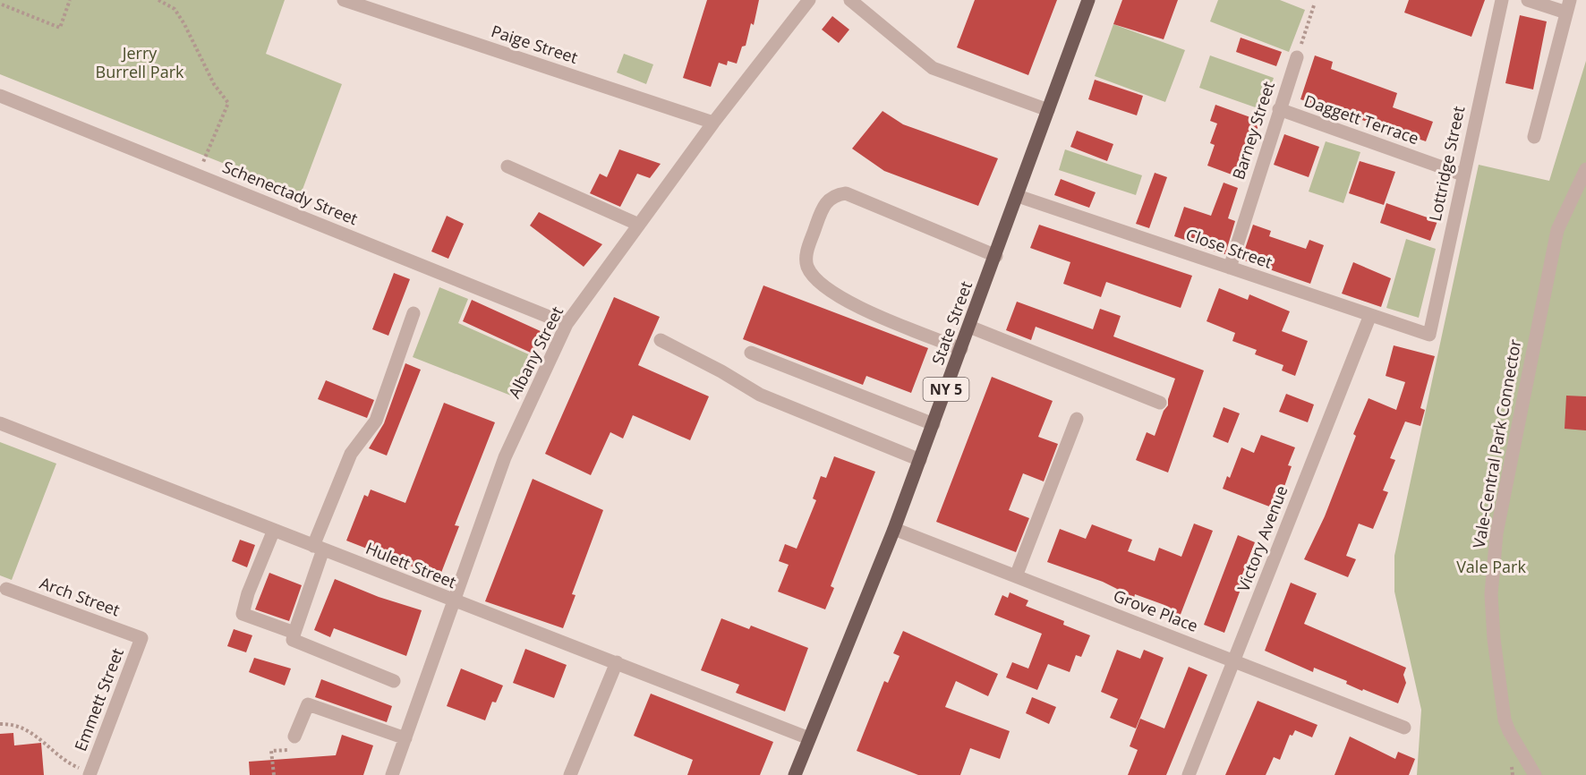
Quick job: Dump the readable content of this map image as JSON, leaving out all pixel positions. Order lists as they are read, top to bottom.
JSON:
{
  "streets": {
    "main road": ["State Street", "NY 5"],
    "street": [
      "Paige Street",
      "Daggett Terrace",
      "Barney Street",
      "Lottridge Street",
      "Schenectady Street",
      "Close Street",
      "Albany Street",
      "Vale-Central Park Connector",
      "Victory Avenue",
      "Hulett Street",
      "Arch Street",
      "Grove Place",
      "Emmett Street"
    ]
  },
  "crossings": [
    ["Paige Street", "Albany Street"],
    ["Daggett Terrace", "Barney Street"],
    ["Daggett Terrace", "Lottridge Street"],
    ["Barney Street", "Close Street"],
    ["Lottridge Street", "Close Street"],
    ["Schenectady Street", "Albany Street"],
    ["Close Street", "State Street"],
    ["Close Street", "Victory Avenue"],
    ["State Street", "Hulett Street"],
    ["State Street", "Grove Place"],
    ["Albany Street", "Hulett Street"],
    ["Victory Avenue", "Grove Place"],
    ["Arch Street", "Emmett Street"]
  ],
  "parks": ["Jerry Burrell Park", "Vale Park"]
}
